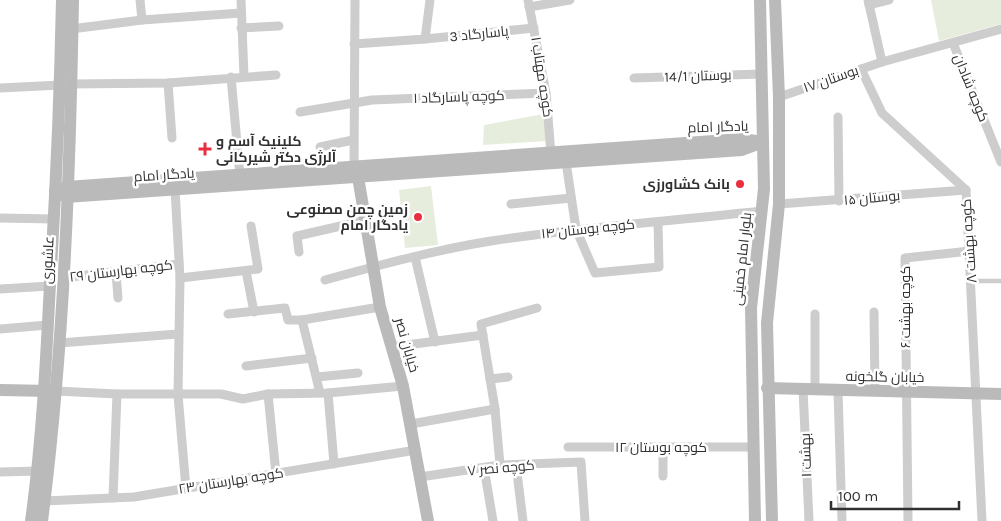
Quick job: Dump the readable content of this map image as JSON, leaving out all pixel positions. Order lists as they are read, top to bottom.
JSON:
{
  "streets": {
    "street": [
      "پاسارگاد 3",
      "بوستان 14/1",
      "کوچه مهتاب ۱",
      "بوستان ۱۷",
      "کوچه شادان",
      "کوچه پاسارگاد ۱",
      "یادگار امام",
      "بوستان ۱۵",
      "کوچه بوستان ۱۴",
      "کوچه بهشت ۸",
      "بلوار امام خمینی",
      "عاشوری",
      "کوچه بهارستان ۲۹",
      "کوچه بهشت ۶",
      "خیابان نصر",
      "خیابان گلخونه",
      "کوچه بوستان ۱۲",
      "بهشت ۱",
      "کوچه نصر ۷",
      "کوچه بهارستان ۲۳"
    ]
  },
  "crossings": [
    ["پاسارگاد 3", "کوچه مهتاب ۱"],
    ["بوستان 14/1", "بلوار امام خمینی"],
    ["کوچه مهتاب ۱", "کوچه پاسارگاد ۱"],
    ["کوچه مهتاب ۱", "یادگار امام"],
    ["بوستان ۱۷", "کوچه شادان"],
    ["بوستان ۱۷", "کوچه بهشت ۸"],
    ["یادگار امام", "بلوار امام خمینی"],
    ["یادگار امام", "عاشوری"],
    ["یادگار امام", "خیابان نصر"],
    ["بوستان ۱۵", "کوچه بهشت ۸"],
    ["کوچه بوستان ۱۴", "بلوار امام خمینی"],
    ["کوچه بوستان ۱۴", "خیابان نصر"],
    ["کوچه بهشت ۸", "کوچه بهشت ۶"],
    ["کوچه بهشت ۸", "خیابان گلخونه"],
    ["بلوار امام خمینی", "کوچه بوستان ۱۲"],
    ["عاشوری", "کوچه بهارستان ۲۹"],
    ["عاشوری", "کوچه بهارستان ۲۳"],
    ["کوچه بهشت ۶", "خیابان گلخونه"],
    ["خیابان نصر", "کوچه نصر ۷"],
    ["خیابان نصر", "کوچه بهارستان ۲۳"],
    ["خیابان گلخونه", "بهشت ۱"]
  ],
  "places": {
    "health": ["کلینیک آسم و آلرژی دکتر شیرکانی"],
    "other": ["بانک کشاورزی", "زمین چمن مصنوعی یادگار امام"]
  },
  "scale_bar": "100 m"
}
